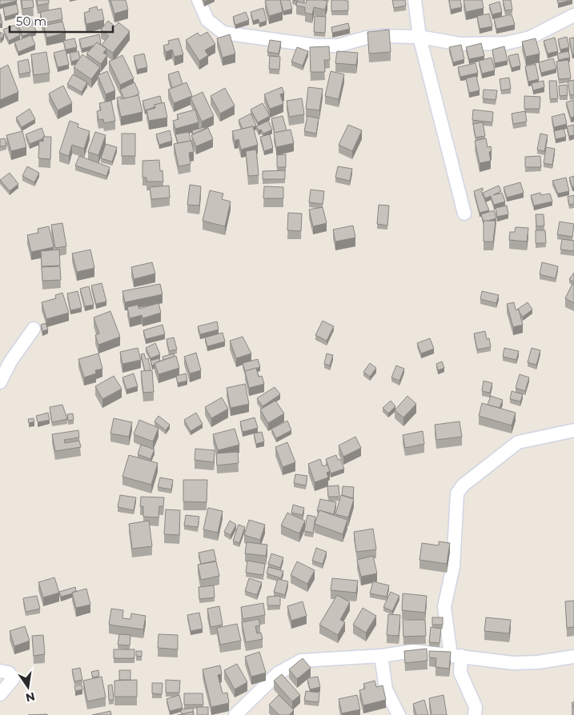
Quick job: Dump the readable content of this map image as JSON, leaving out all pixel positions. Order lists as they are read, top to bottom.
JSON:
{
  "scale_bar": "50 m",
  "north": "bottom"
}
